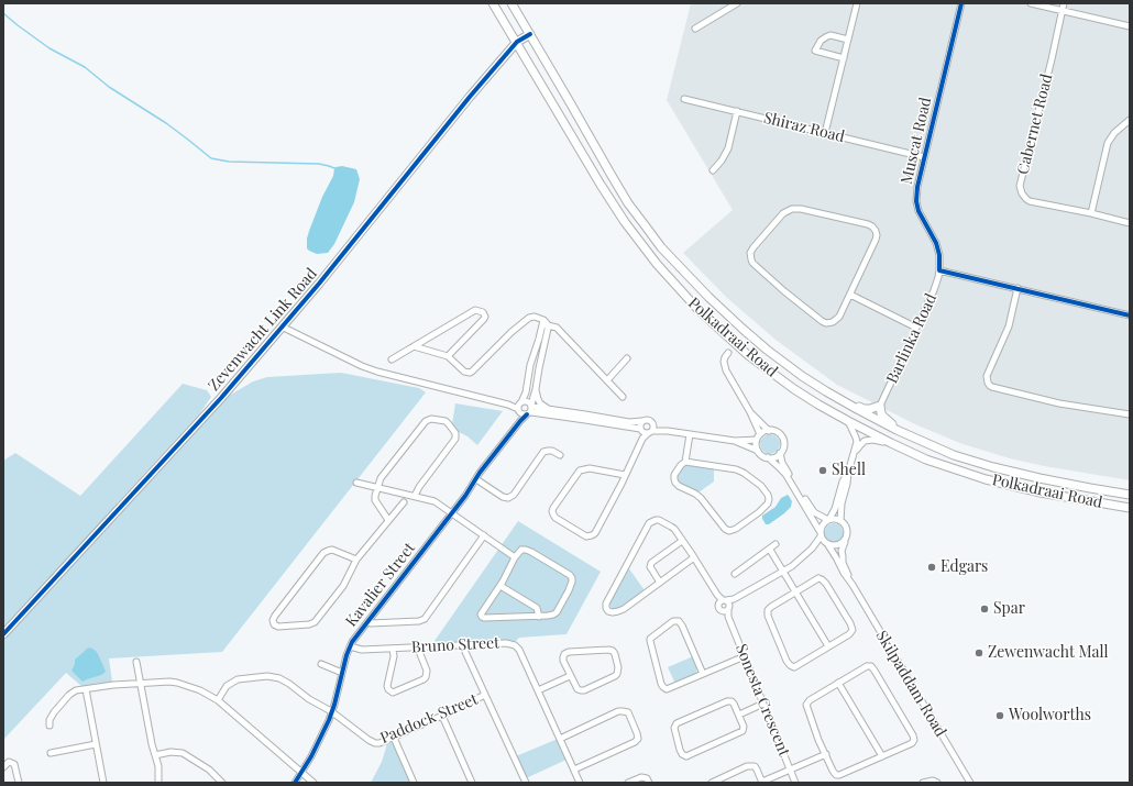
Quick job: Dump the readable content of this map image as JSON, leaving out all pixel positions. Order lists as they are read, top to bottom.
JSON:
{
  "streets": {
    "main road": ["Zevenwacht Link Road", "Polkadraai Road"],
    "street": [
      "Cabernet Road",
      "Shiraz Road",
      "Muscat Road",
      "Barlinka Road",
      "Kavalier Street",
      "Bruno Street",
      "Skilpaddam Road",
      "Sonesta Crescent",
      "Paddock Street"
    ]
  },
  "crossings": [
    ["Shiraz Road", "Muscat Road"],
    ["Muscat Road", "Barlinka Road"],
    ["Zevenwacht Link Road", "Polkadraai Road"],
    ["Kavalier Street", "Bruno Street"],
    ["Kavalier Street", "Paddock Street"]
  ],
  "places": [
    "Shell",
    "Edgars",
    "Spar",
    "Zewenwacht Mall",
    "Woolworths"
  ]
}
